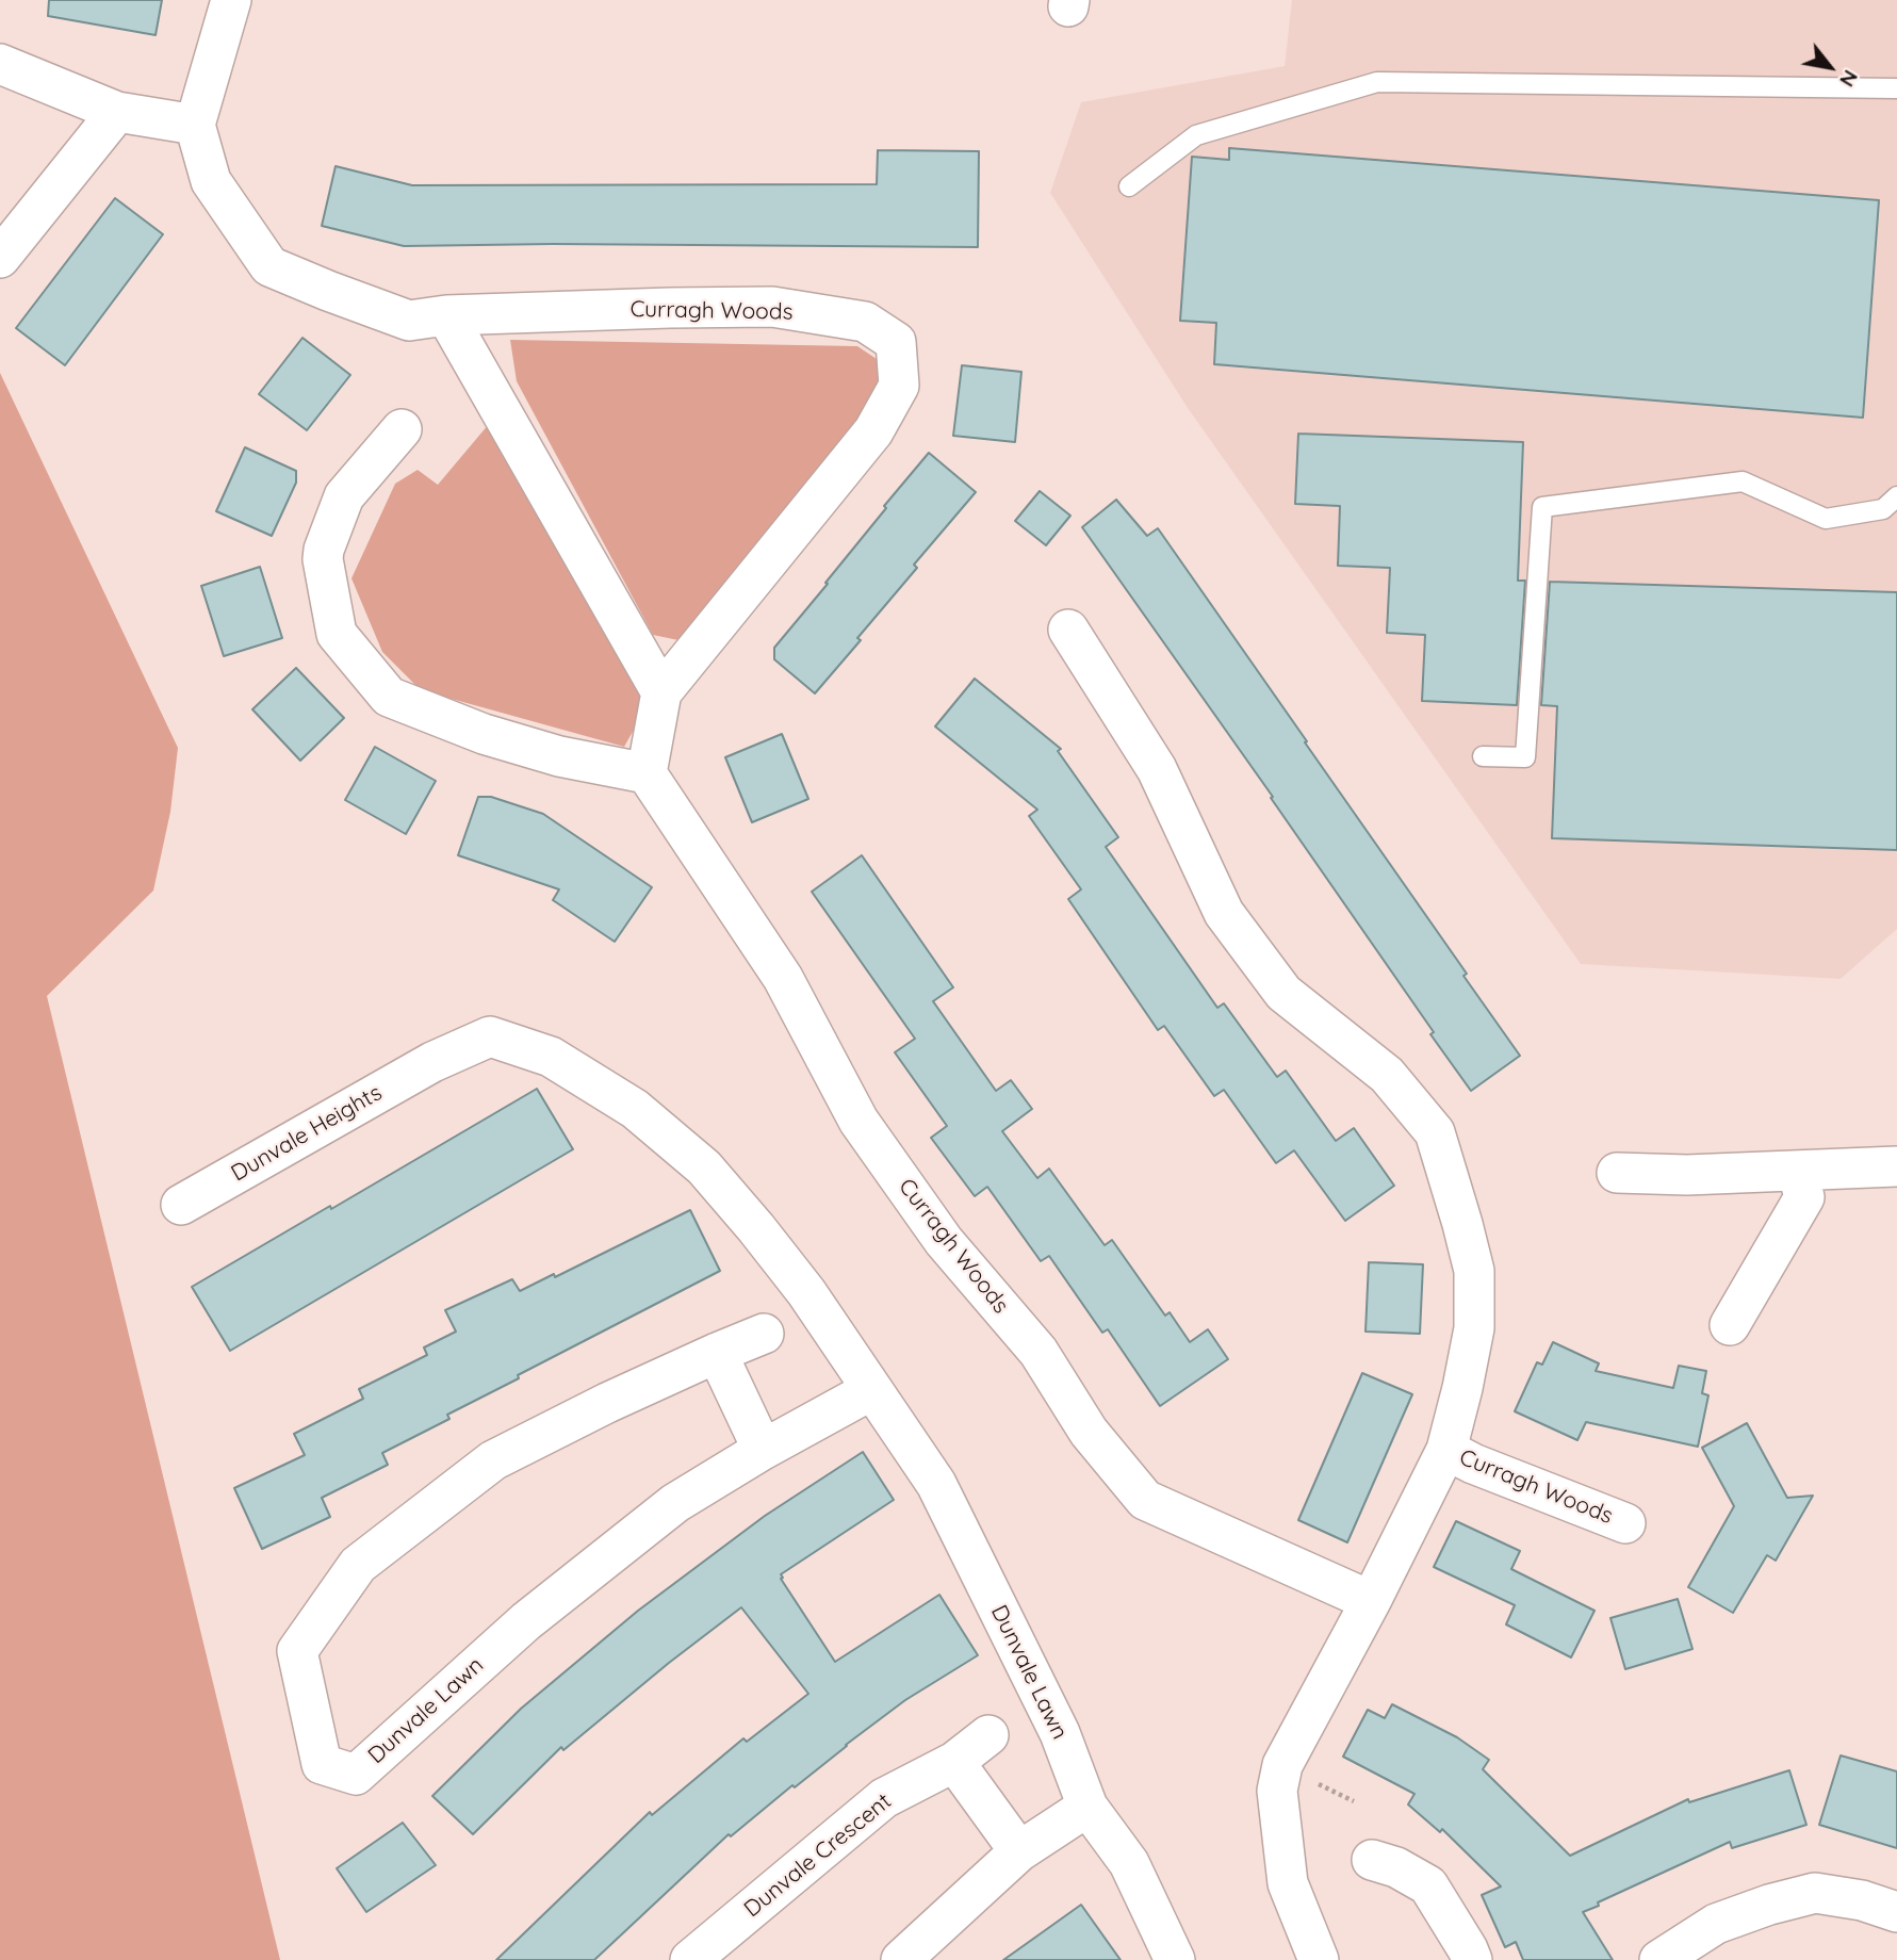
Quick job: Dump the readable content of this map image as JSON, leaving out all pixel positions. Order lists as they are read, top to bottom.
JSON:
{
  "streets": {
    "street": [
      "Curragh Woods",
      "Dunvale Heights",
      "Dunvale Lawn",
      "Dunvale Crescent"
    ]
  },
  "crossings": [
    ["Dunvale Heights", "Dunvale Lawn"]
  ],
  "north": "bottom right"
}
